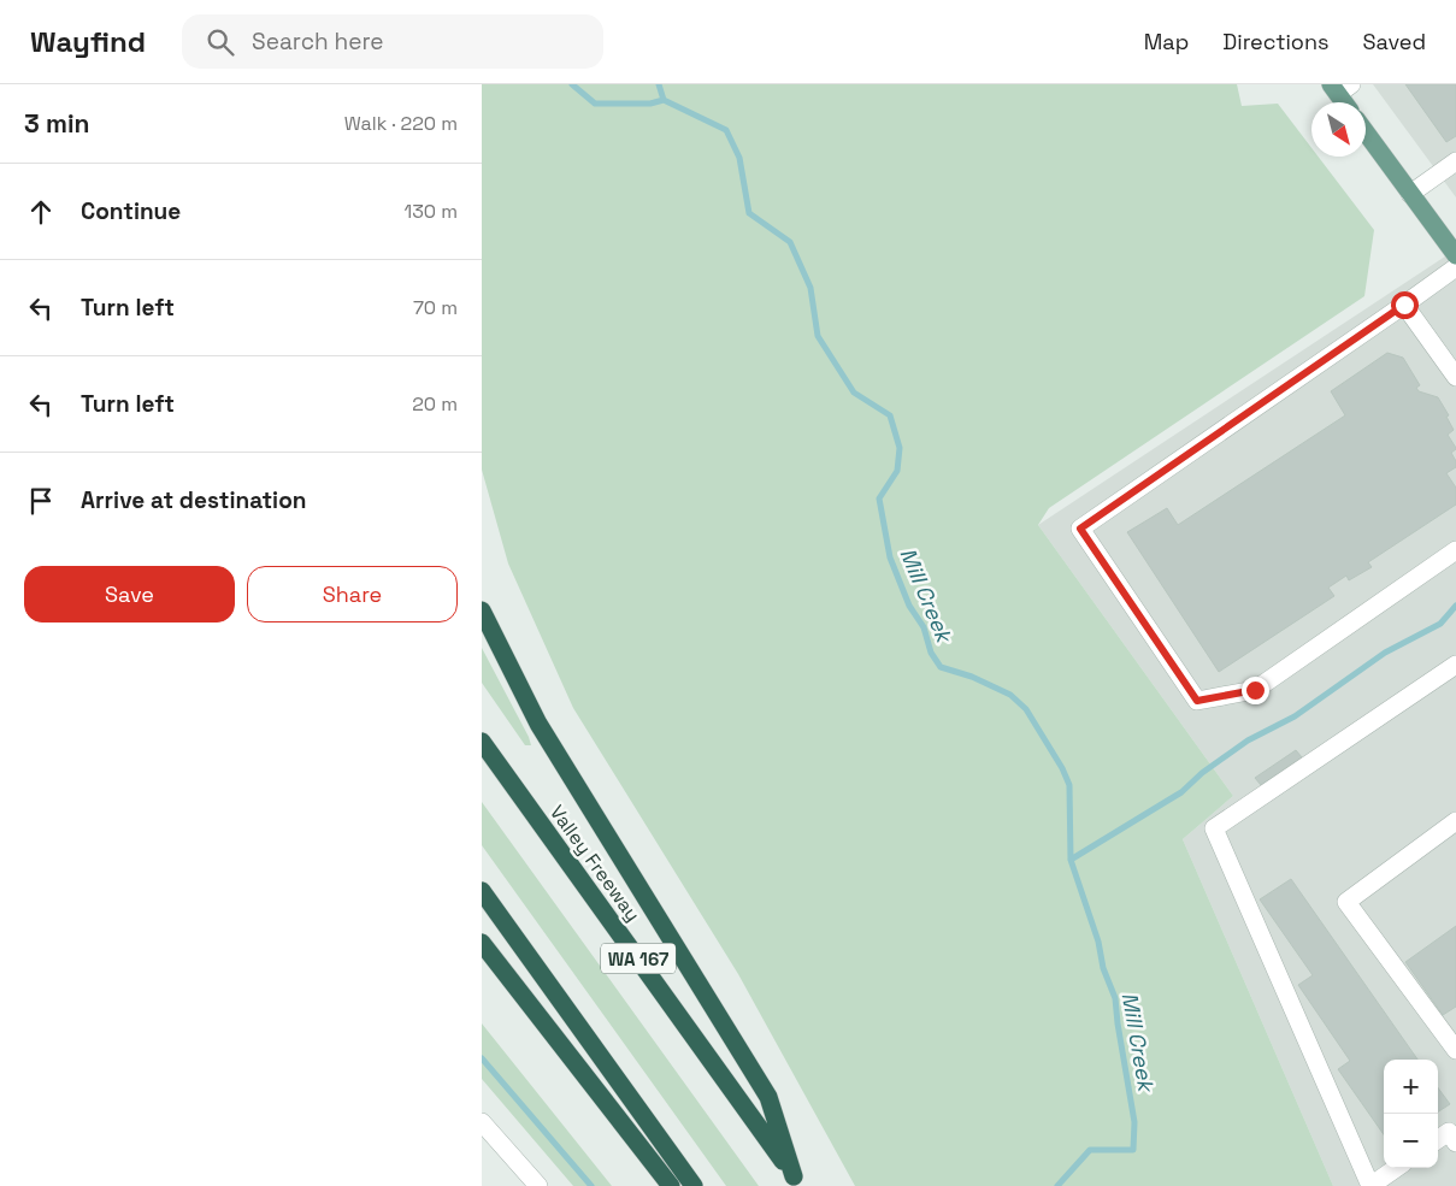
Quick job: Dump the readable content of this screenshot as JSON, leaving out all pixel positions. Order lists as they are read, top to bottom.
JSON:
{
  "streets": {
    "highway": ["Valley Freeway", "WA 167"]
  },
  "water": ["Mill Creek"],
  "north": "bottom right",
  "page": {
    "header": "Wayfind",
    "search": "Search here",
    "nav": ["Map", "Directions", "Saved"],
    "heading": ["3 min", "Walk · 220 m"],
    "list": [
      ["Continue", "130 m"],
      ["Turn left", "70 m"],
      ["Turn left", "20 m"],
      "Arrive at destination"
    ],
    "buttons": ["Save", "Share"],
    "map_buttons": ["+", "−"]
  }
}
